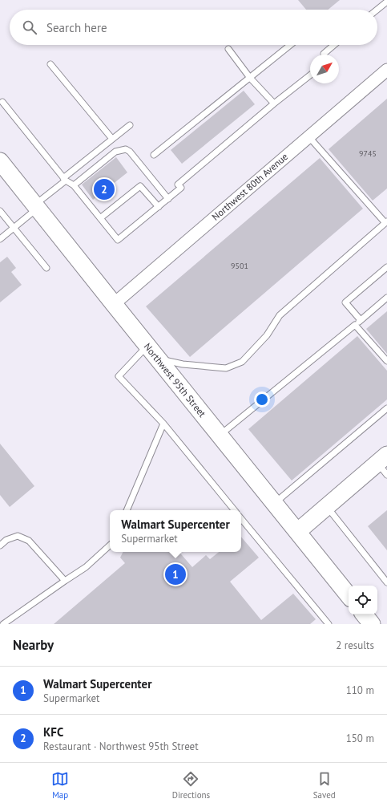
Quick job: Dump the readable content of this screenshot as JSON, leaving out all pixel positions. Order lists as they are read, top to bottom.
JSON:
{
  "streets": {
    "street": ["Northwest 80th Avenue", "Northwest 95th Street"]
  },
  "crossings": [
    ["Northwest 80th Avenue", "Northwest 95th Street"]
  ],
  "house_numbers": ["9745", "9501"],
  "north": "top right",
  "page": {
    "search": "Search here",
    "pins": ["2", "1"],
    "popup": ["Walmart Supercenter", "Supermarket"],
    "heading": ["Nearby", "2 results"],
    "list": [
      {
        "mark": "1",
        "name": "Walmart Supercenter",
        "note": "Supermarket",
        "value": "110 m"
      },
      {
        "mark": "2",
        "name": "KFC",
        "note": "Restaurant · Northwest 95th Street",
        "value": "150 m"
      }
    ],
    "nav": ["Map", "Directions", "Saved"]
  }
}
